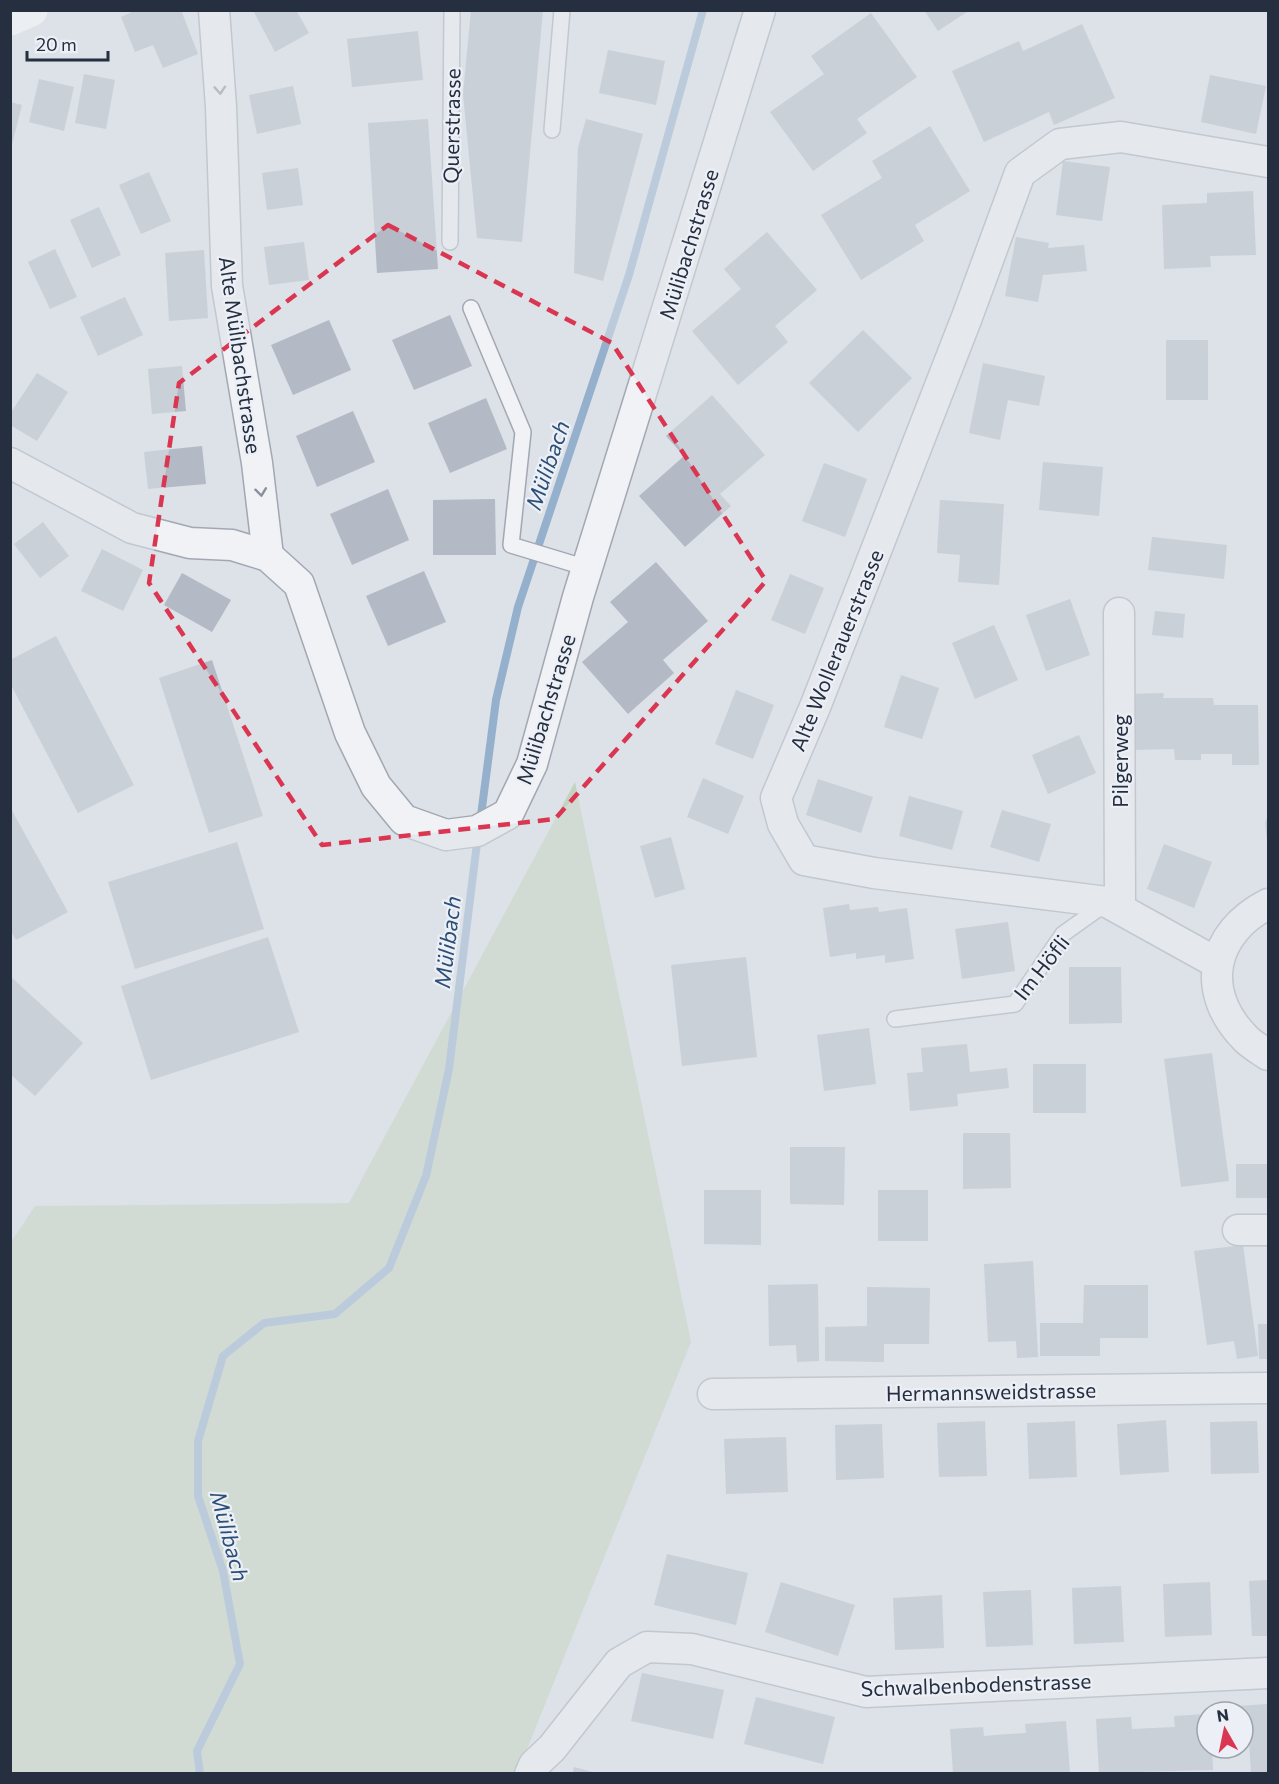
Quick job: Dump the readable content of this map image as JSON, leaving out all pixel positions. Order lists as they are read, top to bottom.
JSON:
{
  "streets": {
    "street": [
      "Mülibachstrasse",
      "Alte Mülibachstrasse",
      "Alte Wollerauerstrasse",
      "Pilgerweg",
      "Hermannsweidstrasse",
      "Schwalbenbodenstrasse"
    ],
    "lane": ["Querstrasse", "Im Höfli"]
  },
  "crossings": [
    ["Mülibachstrasse", "Alte Mülibachstrasse"],
    ["Alte Wollerauerstrasse", "Pilgerweg"],
    ["Alte Wollerauerstrasse", "Im Höfli"],
    ["Pilgerweg", "Im Höfli"]
  ],
  "one_way": ["Alte Mülibachstrasse"],
  "water": ["Mülibach"],
  "scale_bar": "20 m",
  "north": "top"
}
